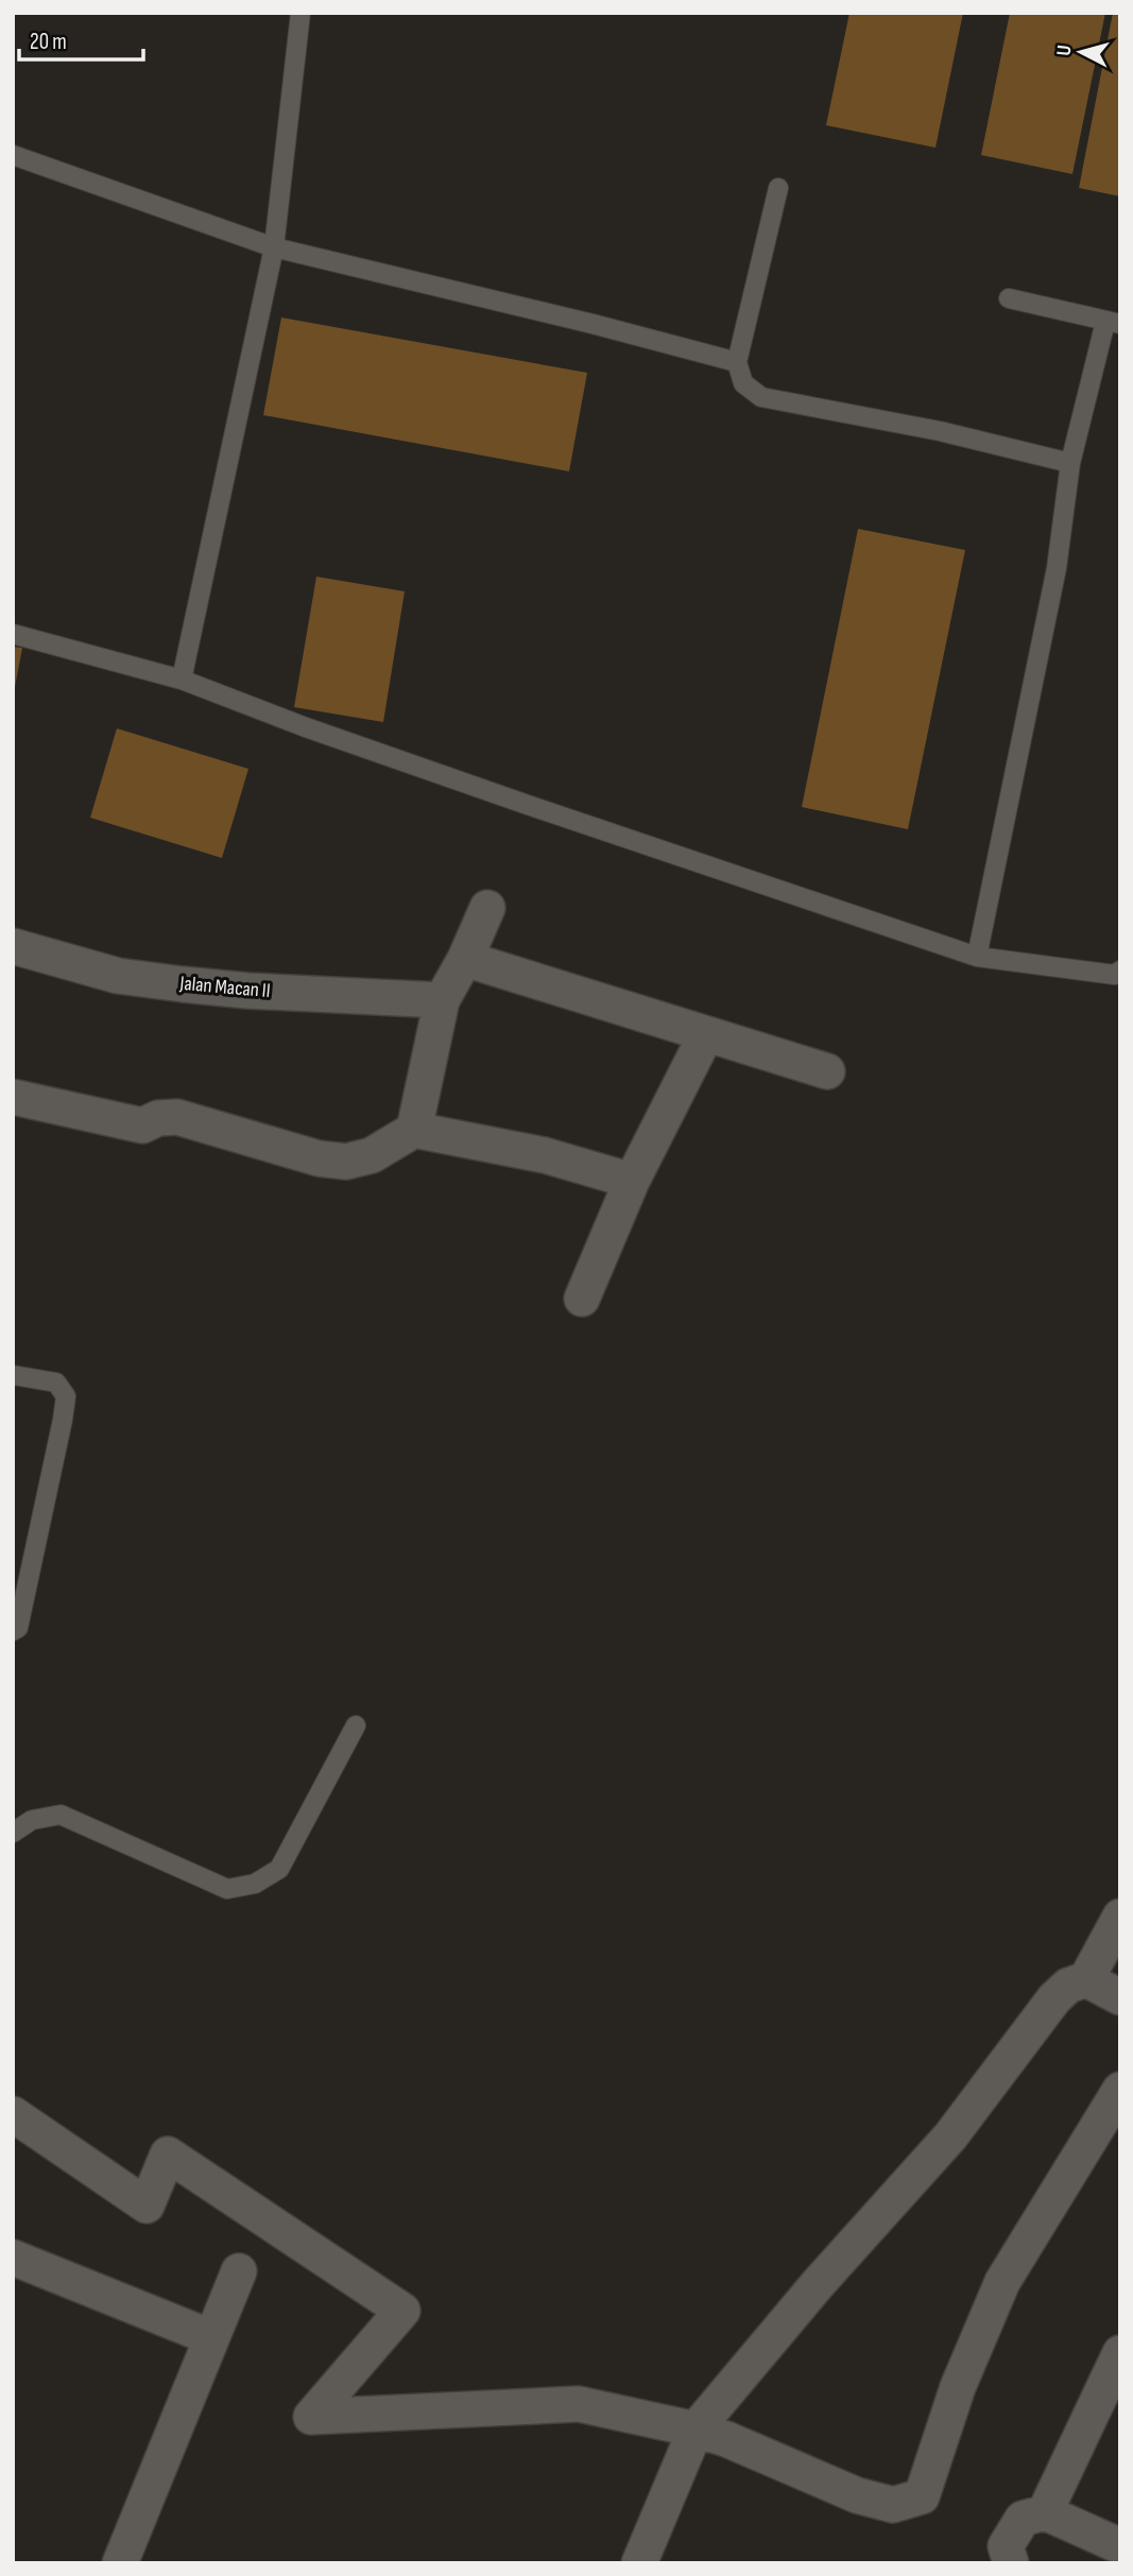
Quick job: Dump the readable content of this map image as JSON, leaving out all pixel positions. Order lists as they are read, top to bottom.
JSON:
{
  "streets": {
    "street": ["Jalan Macan II"]
  },
  "scale_bar": "20 m",
  "north": "left"
}
